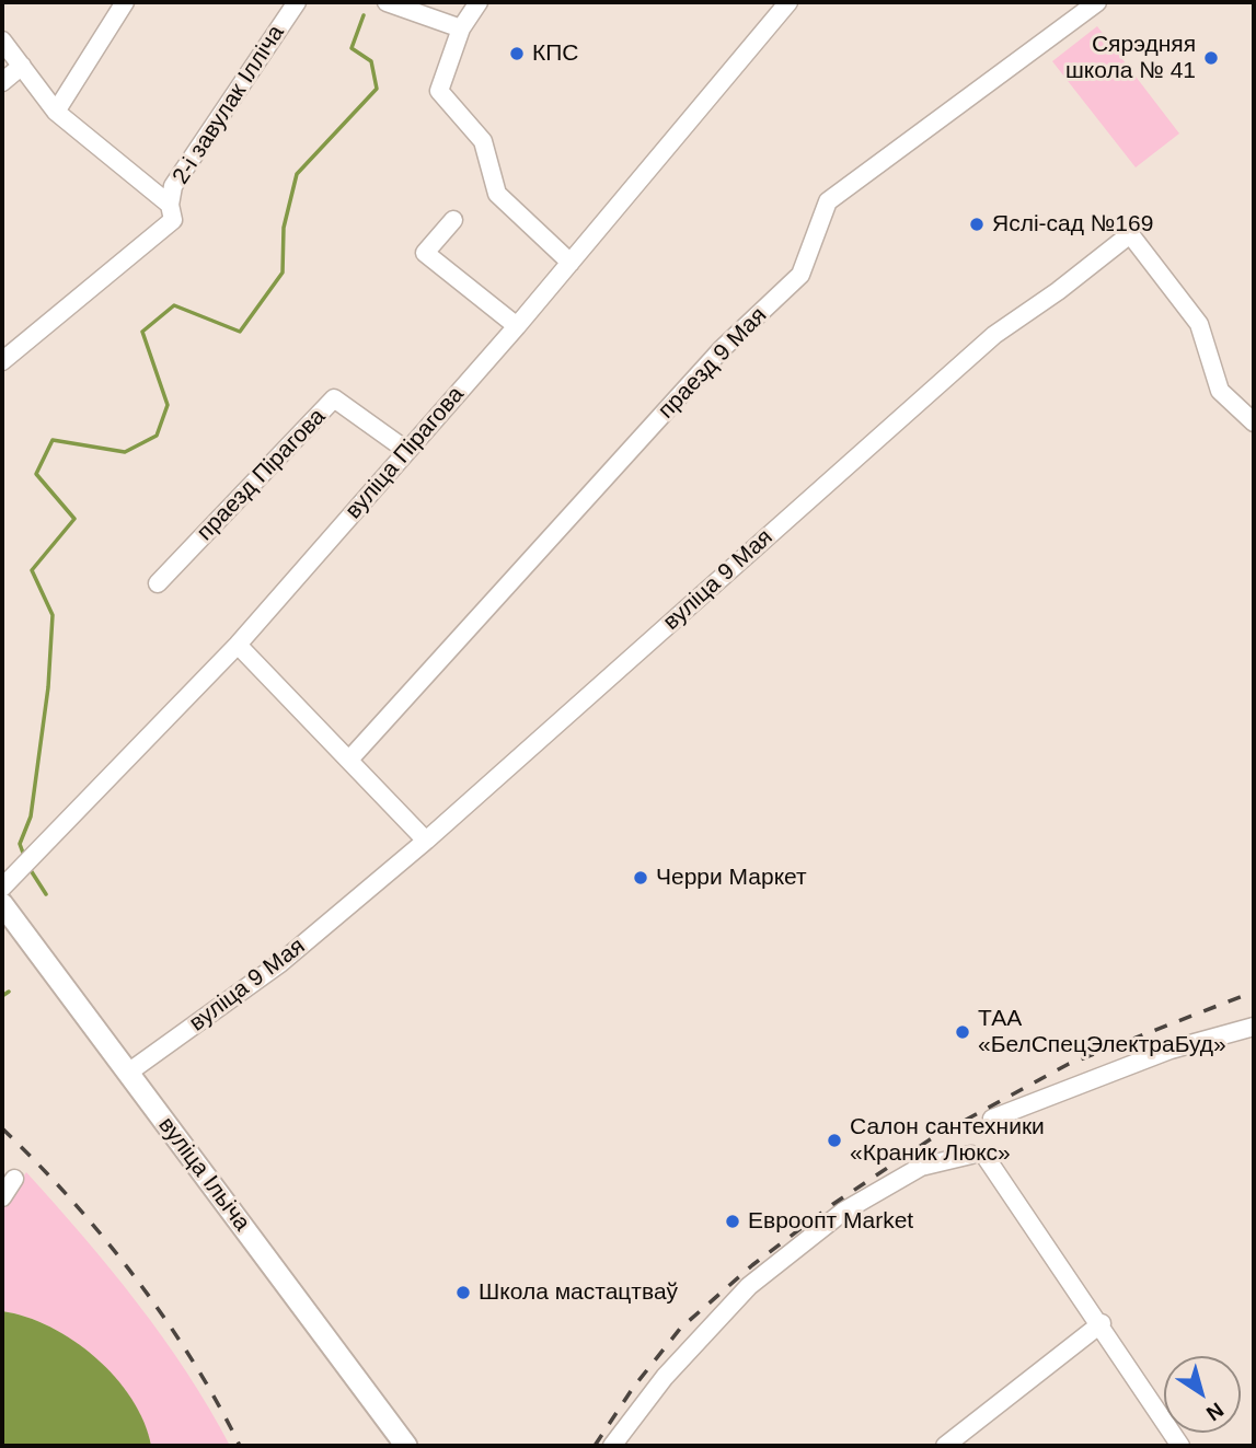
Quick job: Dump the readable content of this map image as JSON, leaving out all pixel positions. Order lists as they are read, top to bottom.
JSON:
{
  "streets": {
    "main road": ["вуліца Ільіча"],
    "street": [
      "2-і завулак Ілліча",
      "праезд 9 Мая",
      "вуліца Пірагова",
      "праезд Пірагова",
      "вуліца 9 Мая"
    ]
  },
  "crossings": [
    ["вуліца Пірагова", "праезд Пірагова"],
    ["вуліца 9 Мая", "вуліца Ільіча"]
  ],
  "places": [
    "КПС",
    "Сярэдняя школа № 41",
    "Яслі-сад №169",
    "Черри Маркет",
    "ТАА «БелСпецЭлектраБуд»",
    "Салон сантехники «Краник Люкс»",
    "Евроопт Market",
    "Школа мастацтваў"
  ],
  "north": "bottom right"
}
